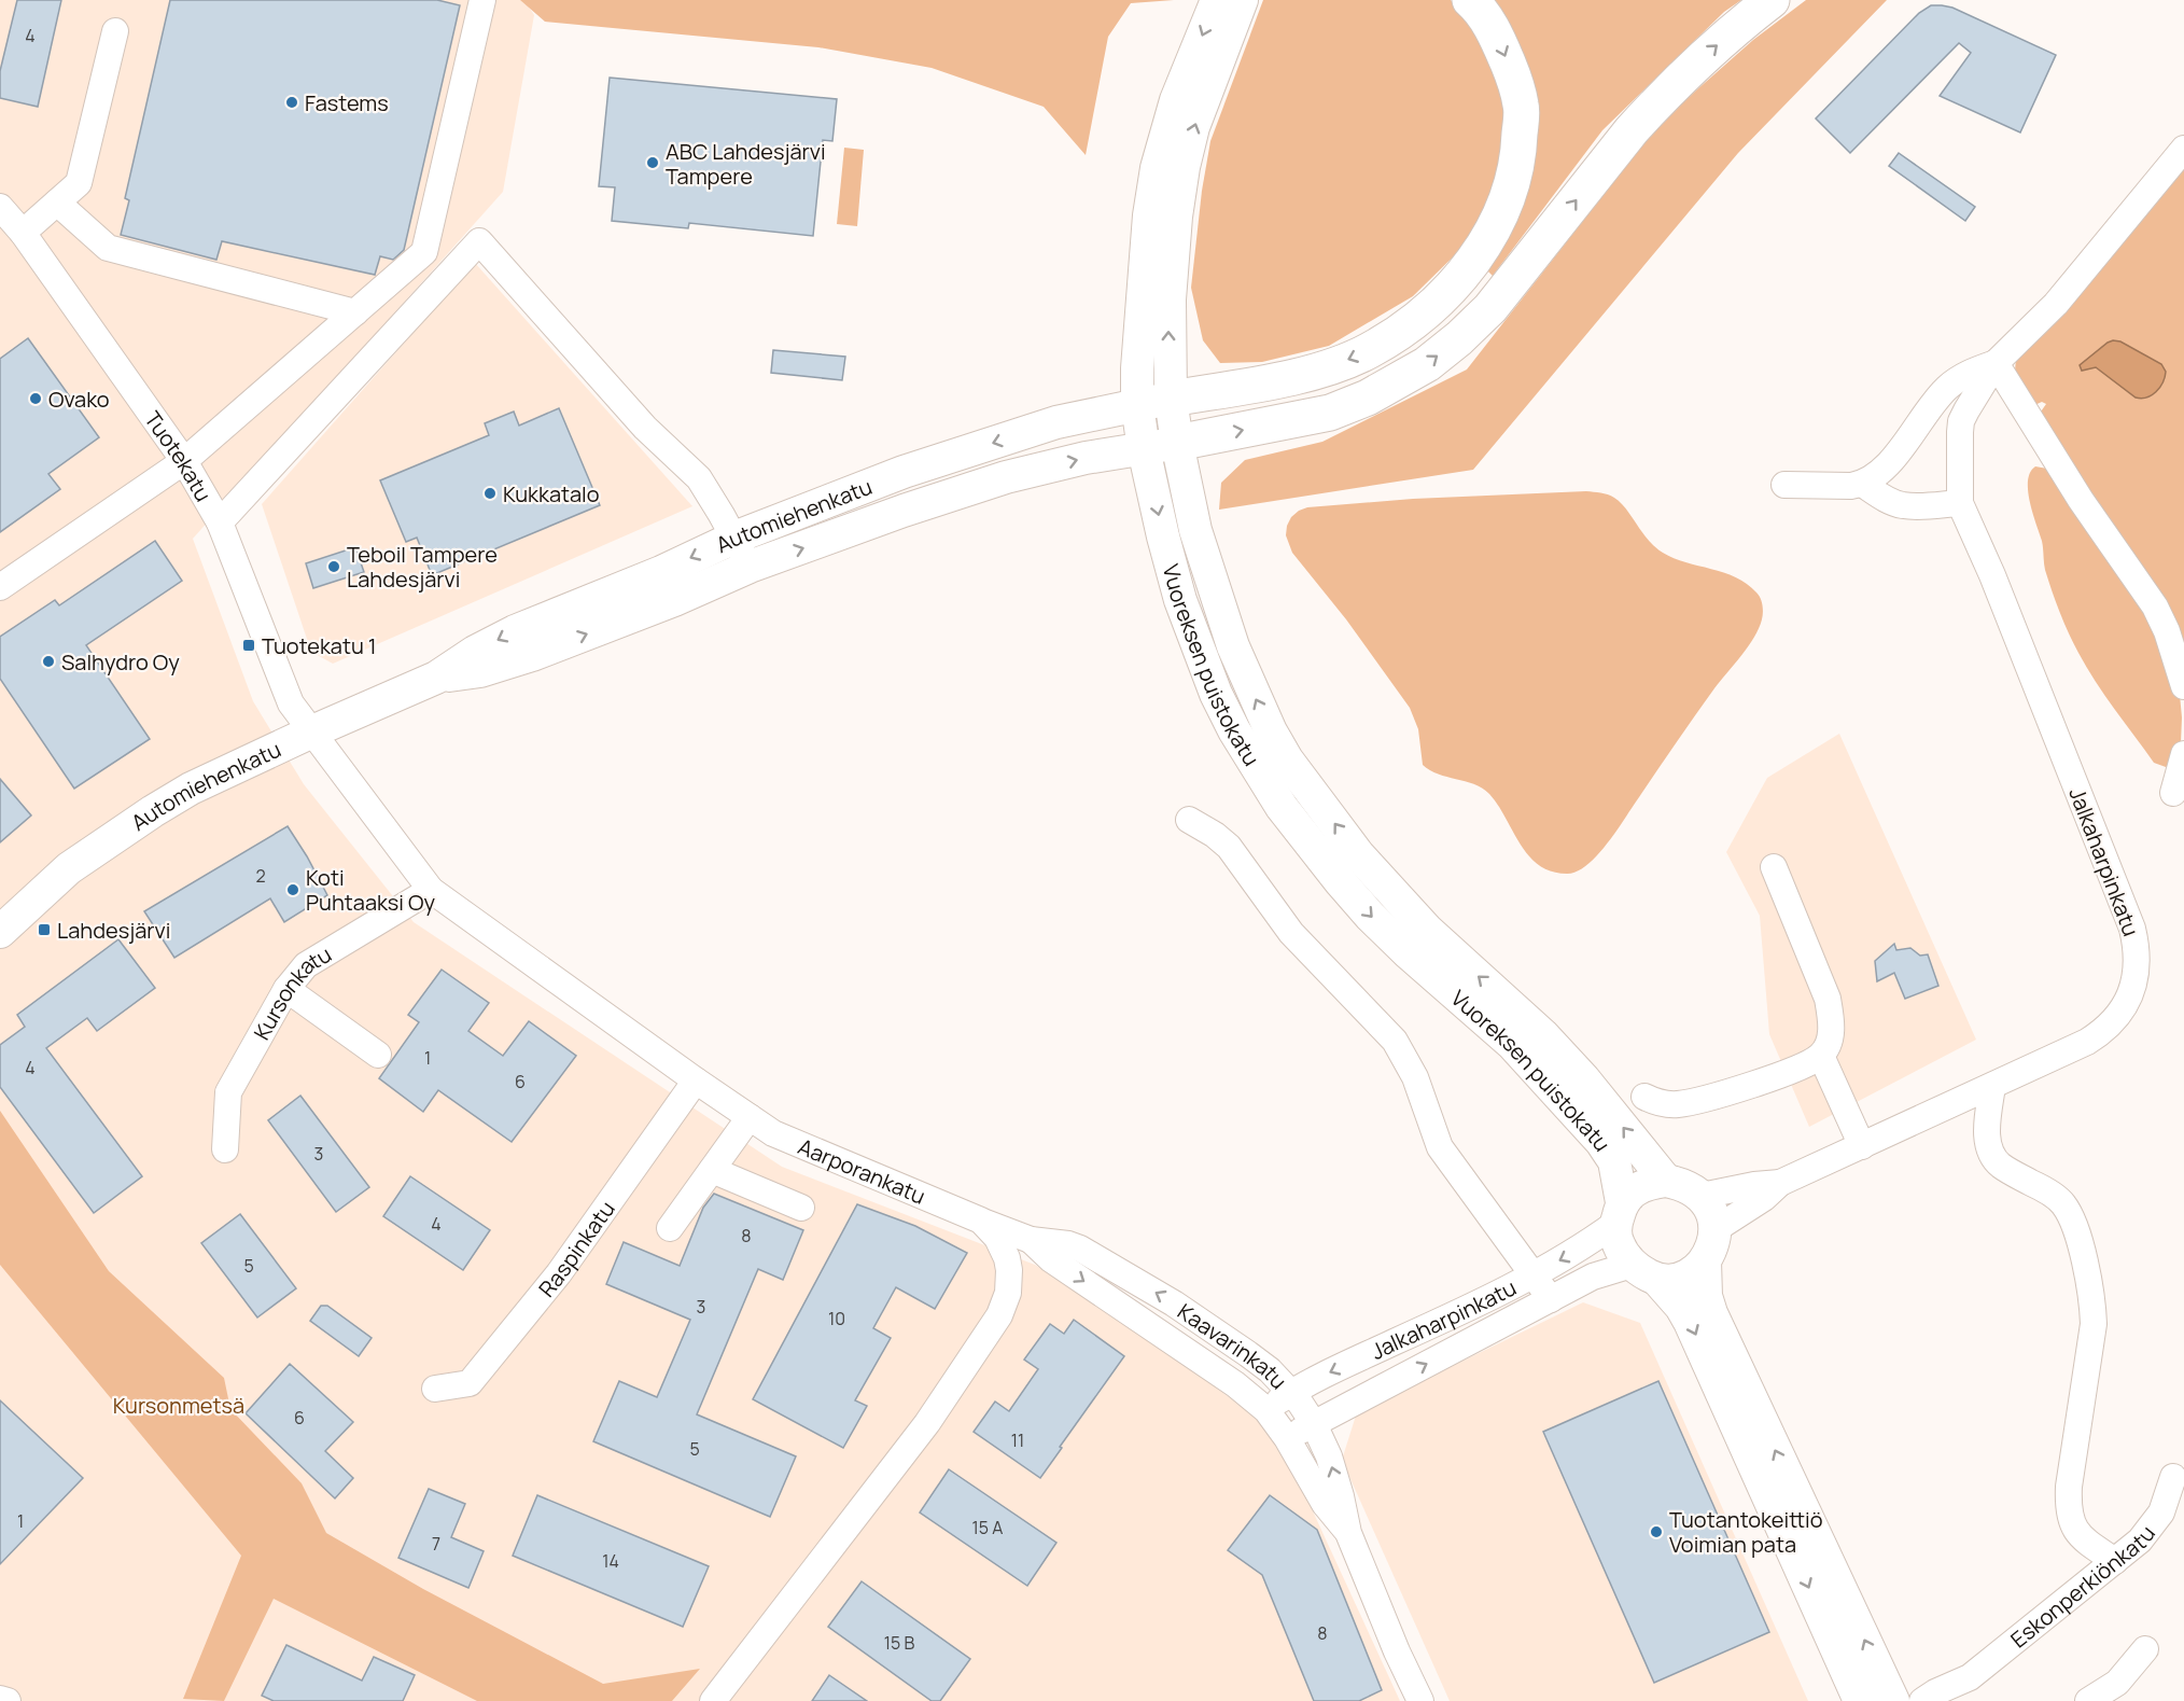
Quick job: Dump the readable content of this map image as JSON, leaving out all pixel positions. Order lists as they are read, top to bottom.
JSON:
{
  "streets": {
    "main road": ["Automiehenkatu", "Vuoreksen puistokatu"],
    "street": [
      "Tuotekatu",
      "Jalkaharpinkatu",
      "Kursonkatu",
      "Aarporankatu",
      "Raspinkatu",
      "Kaavarinkatu",
      "Eskonperkiönkatu"
    ]
  },
  "crossings": [
    ["Tuotekatu", "Automiehenkatu"],
    ["Tuotekatu", "Aarporankatu"],
    ["Automiehenkatu", "Vuoreksen puistokatu"],
    ["Automiehenkatu", "Aarporankatu"],
    ["Vuoreksen puistokatu", "Jalkaharpinkatu"],
    ["Jalkaharpinkatu", "Kaavarinkatu"],
    ["Kursonkatu", "Aarporankatu"],
    ["Aarporankatu", "Raspinkatu"],
    ["Aarporankatu", "Kaavarinkatu"]
  ],
  "parks": ["Kursonmetsä"],
  "places": {
    "other": [
      "Fastems",
      "ABC Lahdesjärvi Tampere",
      "Ovako",
      "Kukkatalo",
      "Teboil Tampere Lahdesjärvi",
      "Salhydro Oy",
      "Koti Puhtaaksi Oy",
      "Tuotantokeittiö Voimian pata"
    ],
    "transit": ["Tuotekatu 1", "Lahdesjärvi"]
  },
  "house_numbers": [
    "4",
    "2",
    "1",
    "4",
    "6",
    "3",
    "4",
    "8",
    "5",
    "3",
    "10",
    "6",
    "11",
    "5",
    "1",
    "15 A",
    "7",
    "14",
    "8",
    "15 B"
  ]
}
